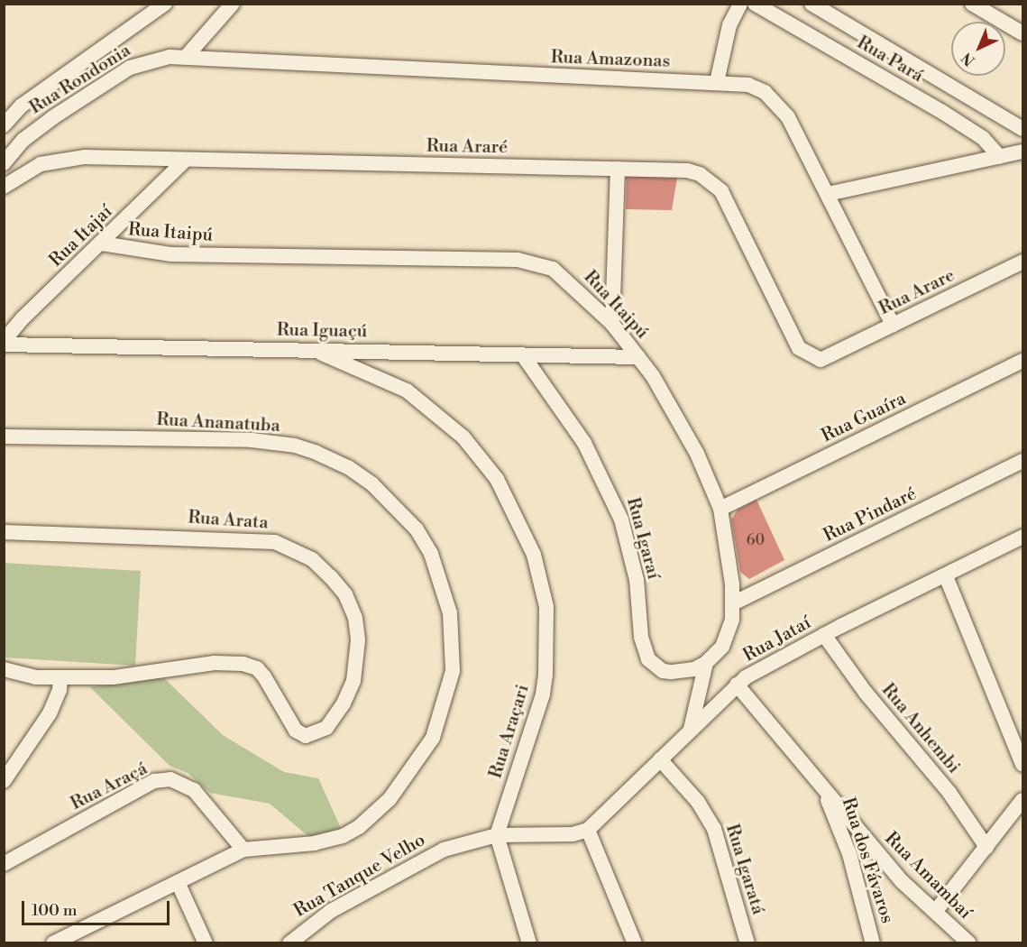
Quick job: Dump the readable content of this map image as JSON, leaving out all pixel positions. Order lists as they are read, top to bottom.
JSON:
{
  "streets": {
    "street": [
      "Rua Amazonas",
      "Rua Pará",
      "Rua Rondonia",
      "Rua Araré",
      "Rua Itaipú",
      "Rua Itajaí",
      "Rua Arare",
      "Rua Iguaçú",
      "Rua Guaíra",
      "Rua Ananatuba",
      "Rua Pindaré",
      "Rua Arata",
      "Rua Igaraí",
      "Rua Jataí",
      "Rua Anhembi",
      "Rua Araçari",
      "Rua Araçá",
      "Rua dos Fávaros",
      "Rua Igaratá",
      "Rua Tanque Velho",
      "Rua Amambaí"
    ]
  },
  "crossings": [
    ["Rua Amazonas", "Rua Rondonia"],
    ["Rua Amazonas", "Rua Arare"],
    ["Rua Araré", "Rua Itajaí"],
    ["Rua Araré", "Rua Arare"],
    ["Rua Itaipú", "Rua Itajaí"],
    ["Rua Itaipú", "Rua Iguaçú"],
    ["Rua Itaipú", "Rua Guaíra"],
    ["Rua Itaipú", "Rua Pindaré"],
    ["Rua Itaipú", "Rua Igaraí"],
    ["Rua Itaipú", "Rua Jataí"],
    ["Rua Itajaí", "Rua Iguaçú"],
    ["Rua Iguaçú", "Rua Igaraí"],
    ["Rua Iguaçú", "Rua Araçari"],
    ["Rua Ananatuba", "Rua Araçá"],
    ["Rua Jataí", "Rua Anhembi"],
    ["Rua Jataí", "Rua Igaratá"],
    ["Rua Jataí", "Rua Tanque Velho"],
    ["Rua Jataí", "Rua Amambaí"],
    ["Rua Araçari", "Rua Tanque Velho"],
    ["Rua dos Fávaros", "Rua Amambaí"]
  ],
  "house_numbers": ["60"],
  "scale_bar": "100 m",
  "north": "bottom left"
}
